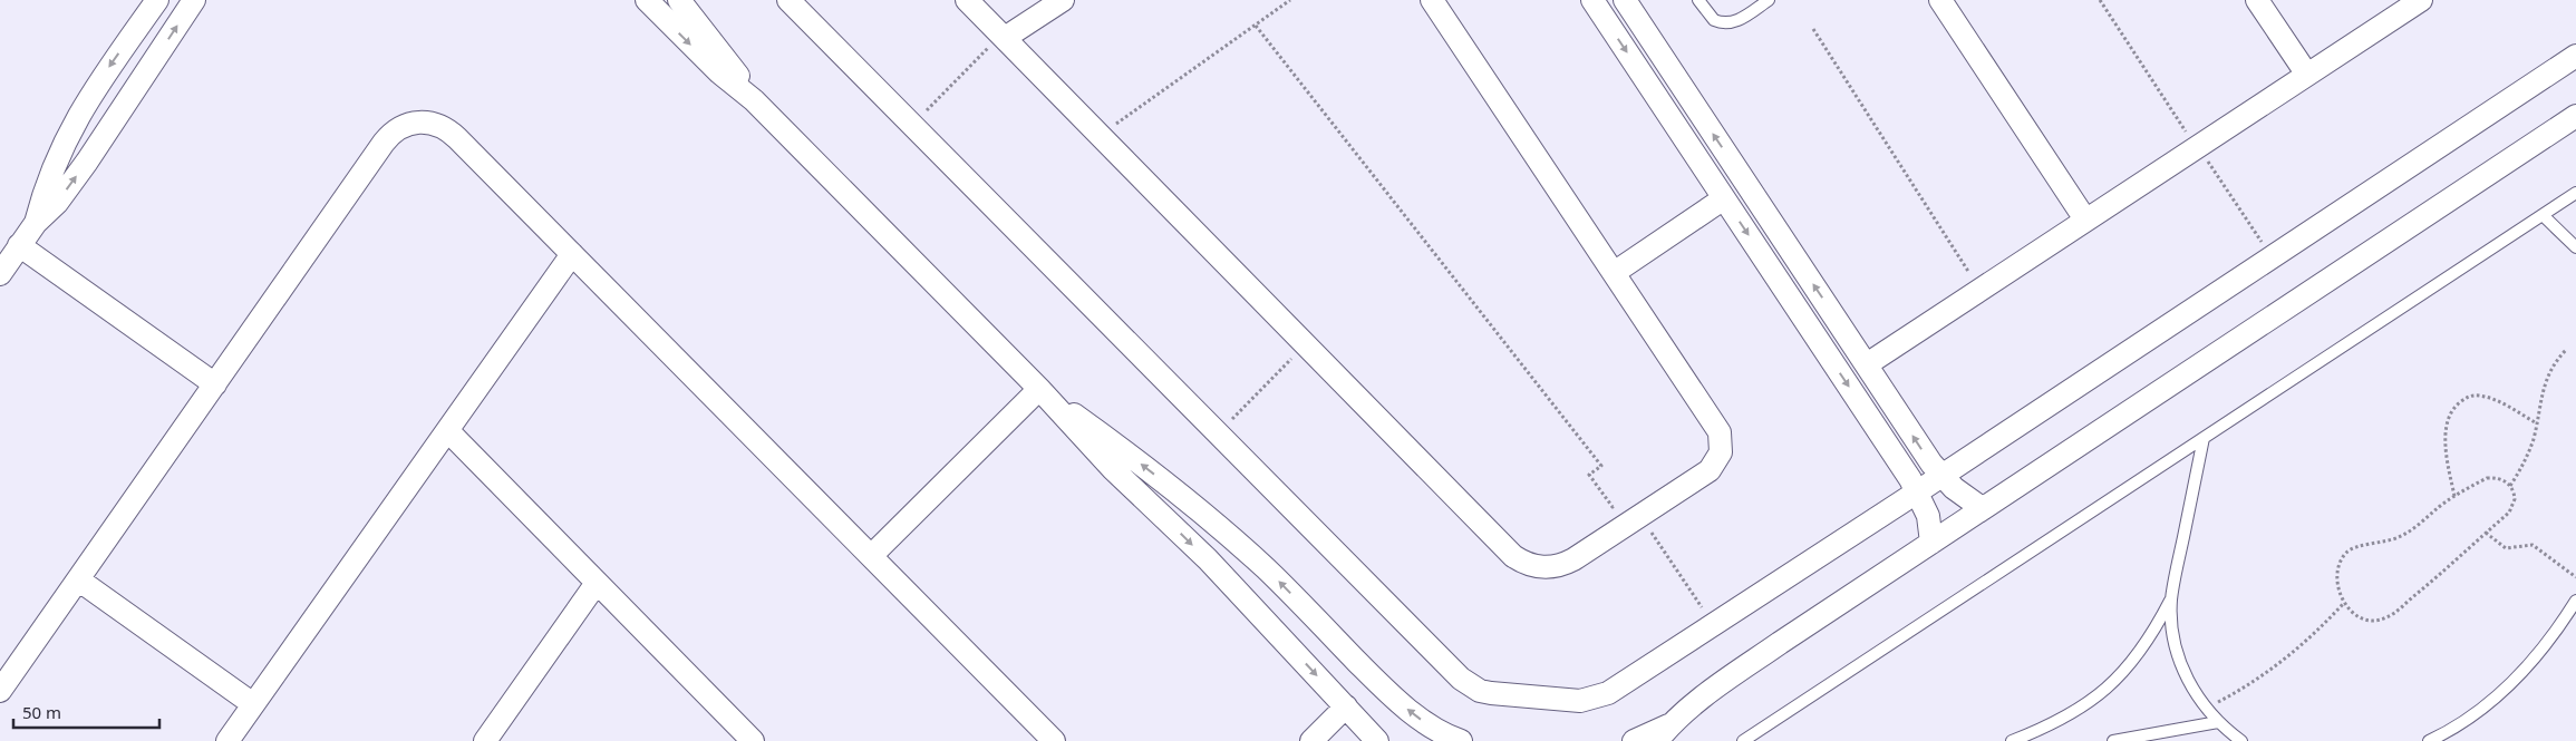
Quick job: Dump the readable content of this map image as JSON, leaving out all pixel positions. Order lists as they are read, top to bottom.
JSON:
{
  "scale_bar": "50 m"
}
